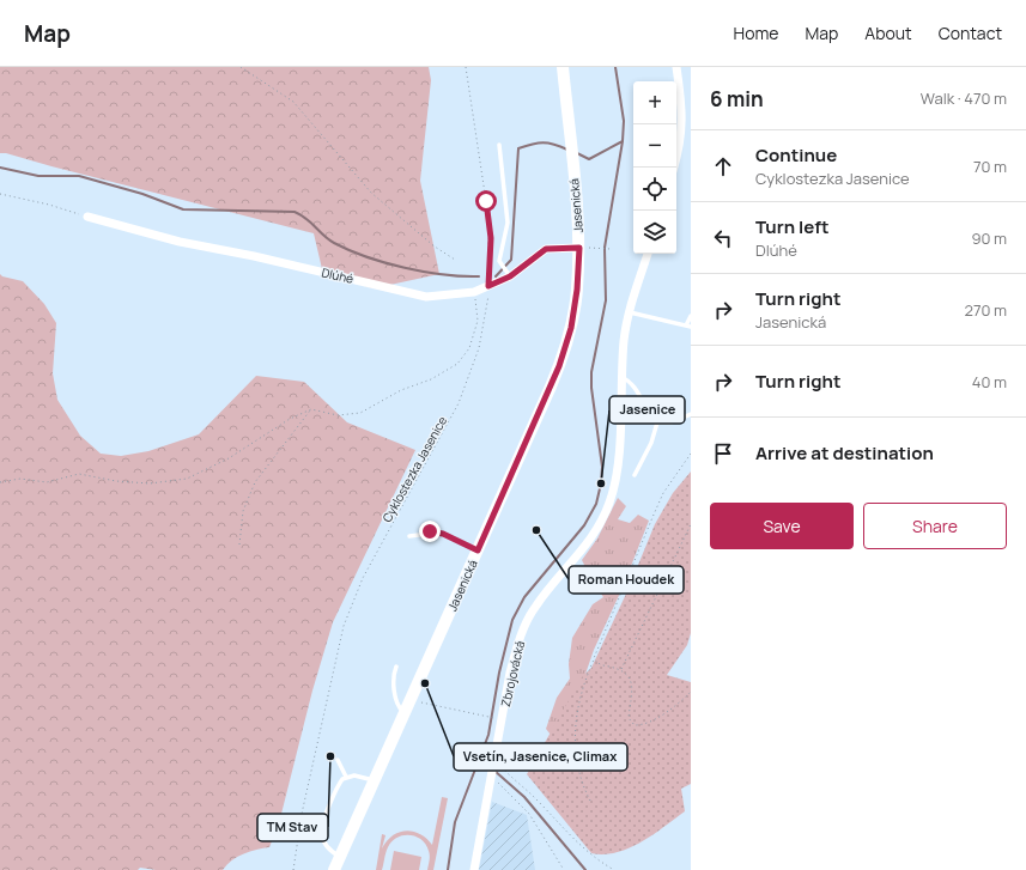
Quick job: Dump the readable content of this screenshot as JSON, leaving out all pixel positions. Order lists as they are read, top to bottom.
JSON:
{
  "streets": {
    "street": ["Jasenická", "Dlúhé", "Zbrojovácká"],
    "path": ["Cyklostezka Jasenice"]
  },
  "crossings": [
    ["Jasenická", "Dlúhé"],
    ["Dlúhé", "Cyklostezka Jasenice"]
  ],
  "places": [
    "Jasenice",
    "Roman Houdek",
    "Vsetín, Jasenice, Climax",
    "TM Stav"
  ],
  "page": {
    "header": "Map",
    "nav": [
      "Home",
      "Map",
      "About",
      "Contact"
    ],
    "heading": ["6 min", "Walk · 470 m"],
    "map_buttons": ["+", "−"],
    "list": [
      ["Continue", "Cyklostezka Jasenice", "70 m"],
      ["Turn left", "Dlúhé", "90 m"],
      ["Turn right", "Jasenická", "270 m"],
      ["Turn right", "40 m"],
      "Arrive at destination"
    ],
    "buttons": ["Save", "Share"]
  }
}
